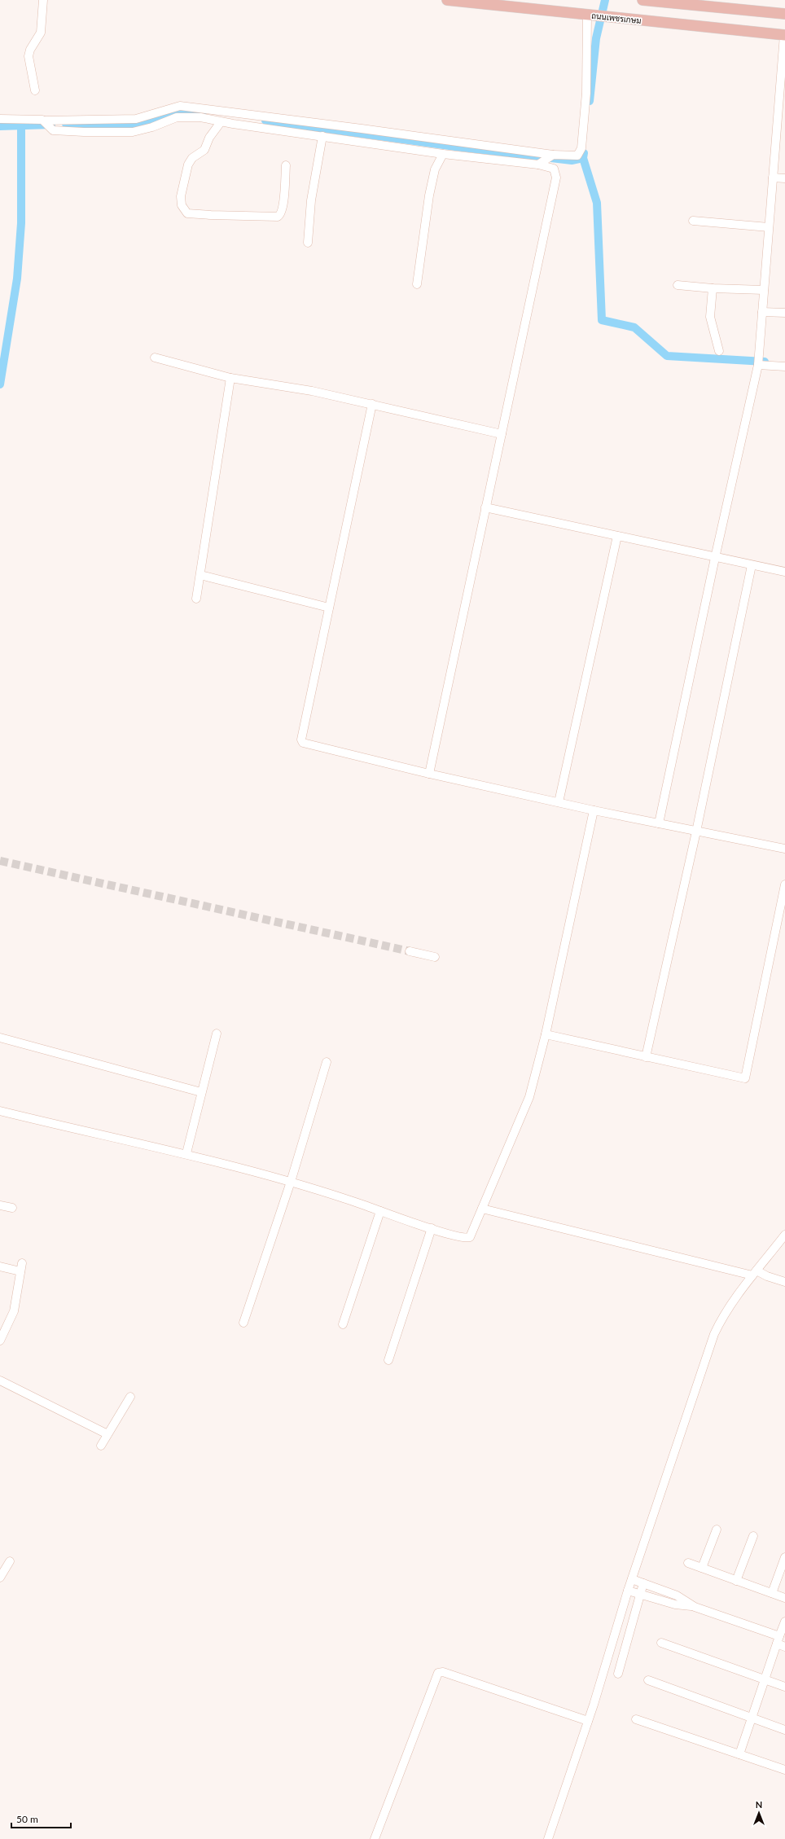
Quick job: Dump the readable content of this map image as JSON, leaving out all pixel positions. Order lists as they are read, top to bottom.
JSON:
{
  "streets": {
    "main road": ["ถนนเพชรเกษม"]
  },
  "scale_bar": "50 m",
  "north": "top"
}
